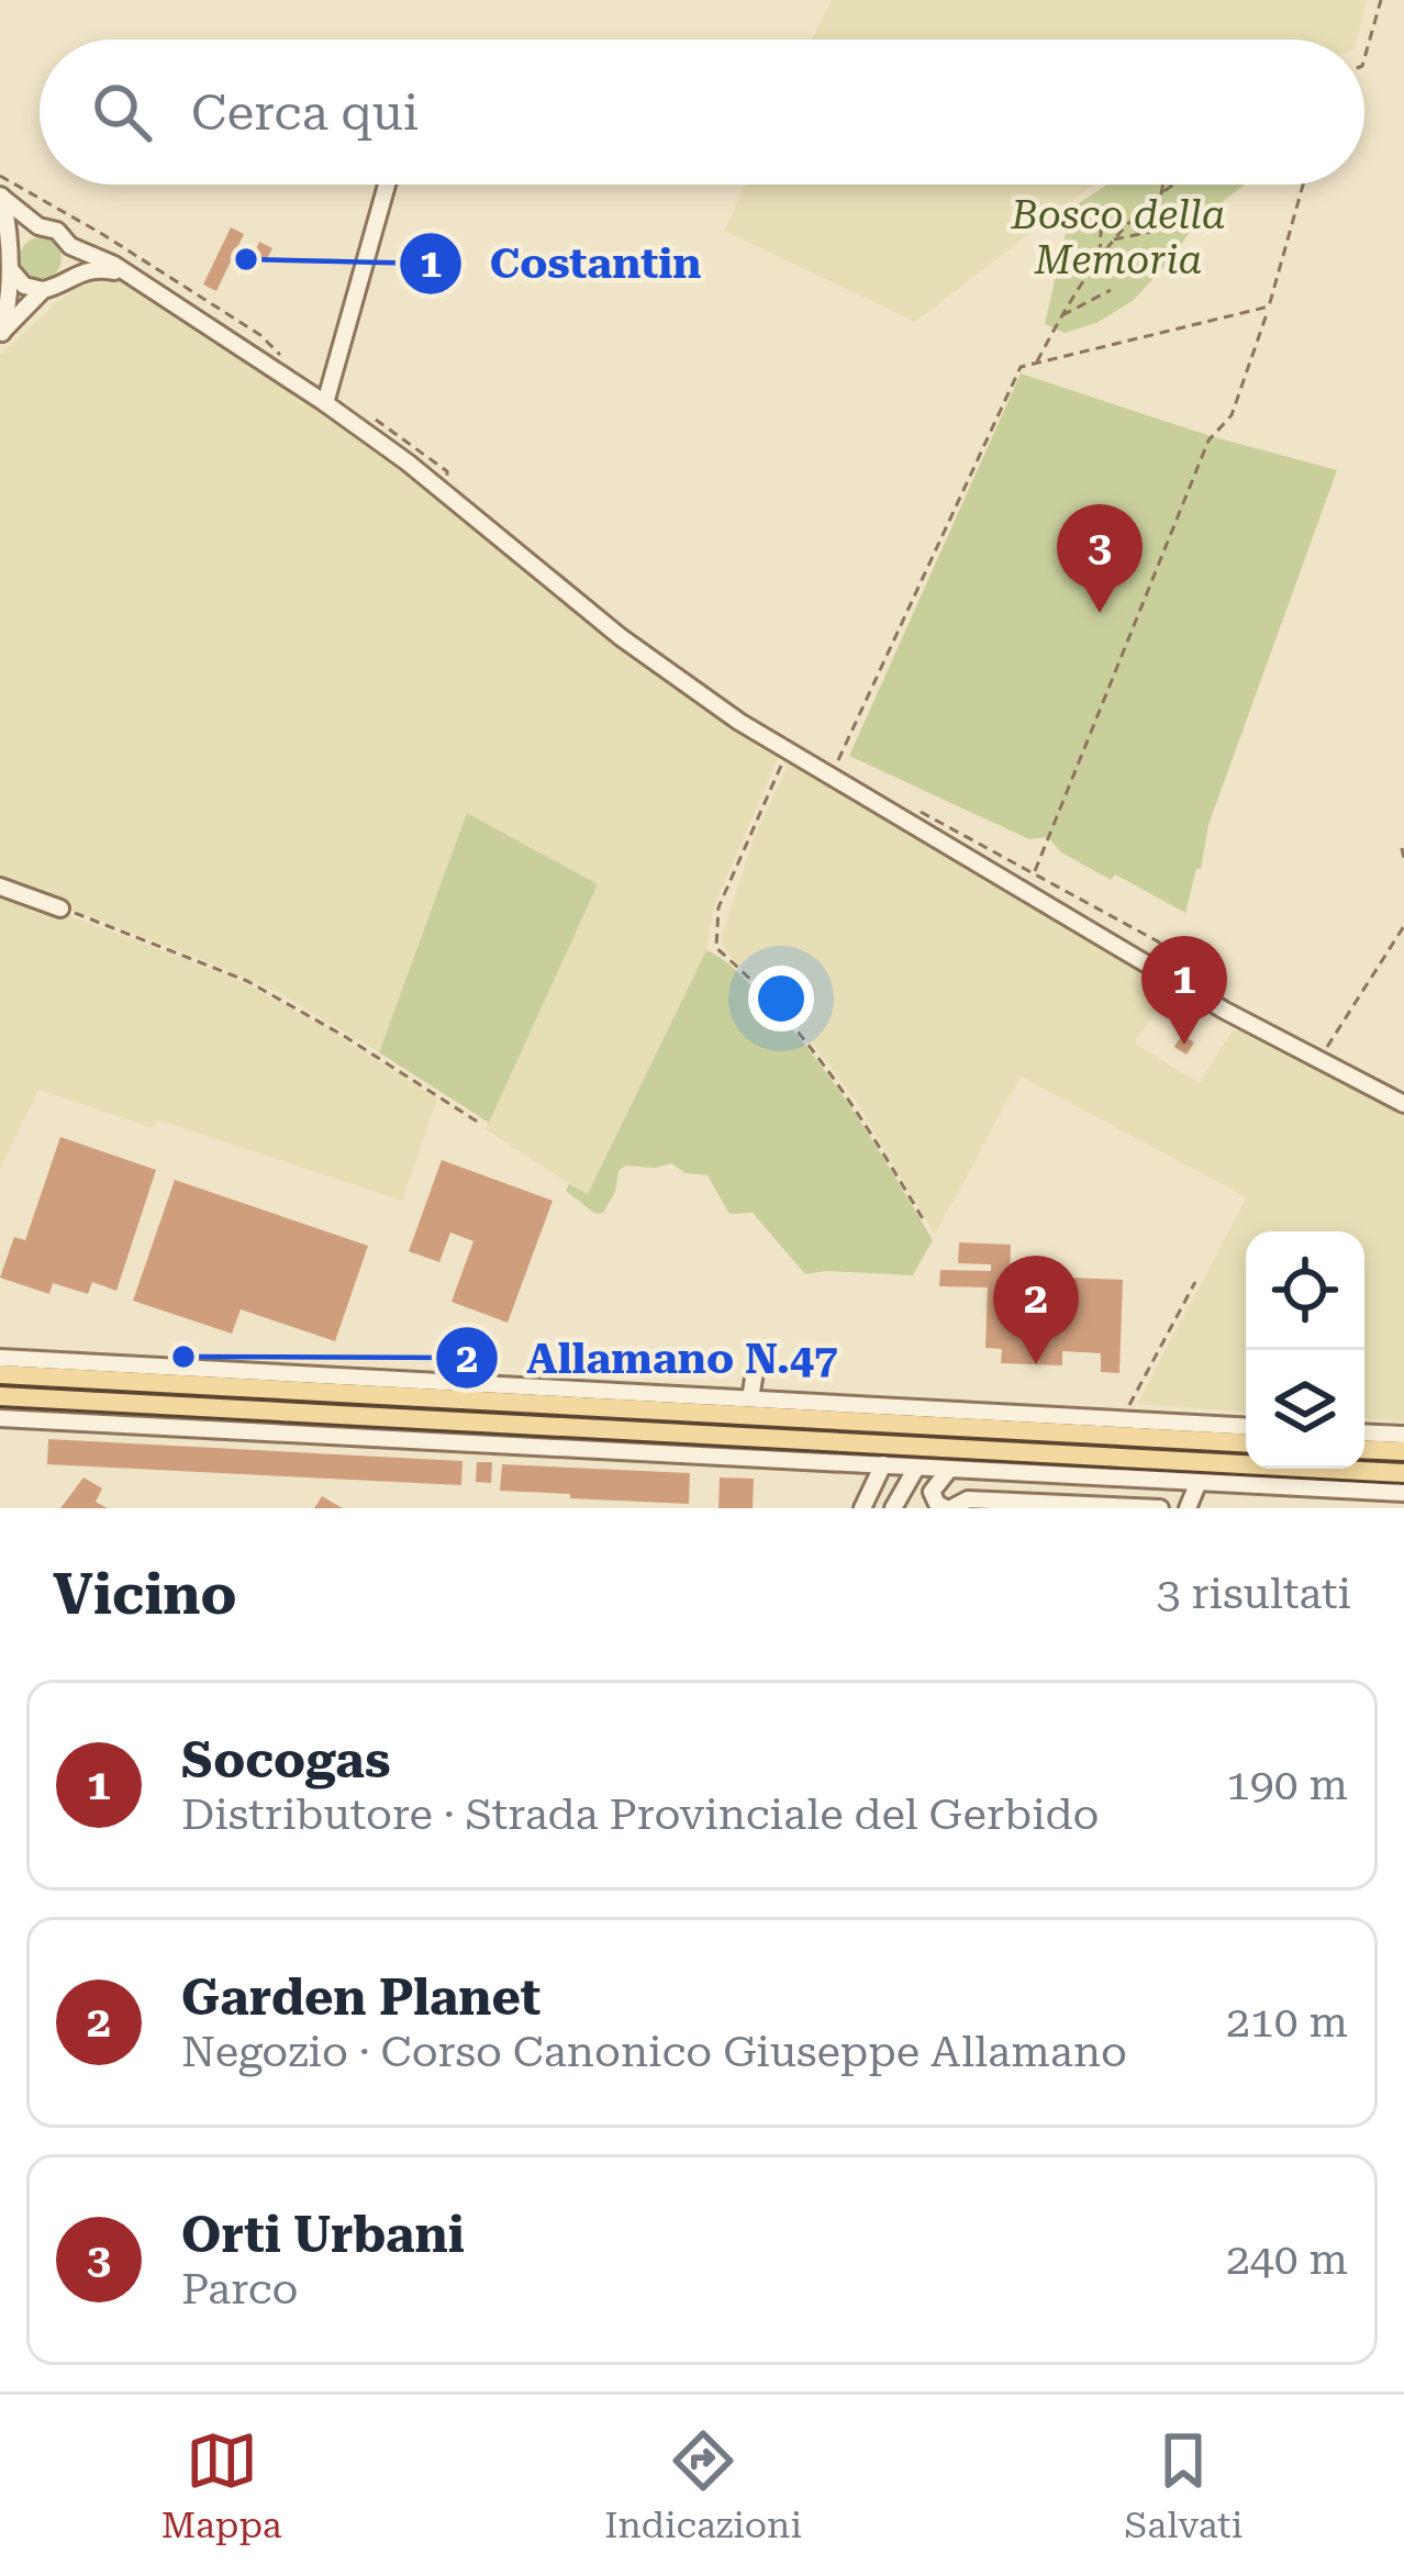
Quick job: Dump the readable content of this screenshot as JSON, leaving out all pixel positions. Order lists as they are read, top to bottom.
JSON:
{
  "parks": ["Bosco della Memoria"],
  "places": ["Costantin", "Allamano N.47"],
  "page": {
    "search": "Cerca qui",
    "pins": ["3", "1", "2"],
    "heading": ["Vicino", "3 risultati"],
    "list": [
      {
        "mark": "1",
        "name": "Socogas",
        "note": "Distributore · Strada Provinciale del Gerbido",
        "value": "190 m"
      },
      {
        "mark": "2",
        "name": "Garden Planet",
        "note": "Negozio · Corso Canonico Giuseppe Allamano",
        "value": "210 m"
      },
      {
        "mark": "3",
        "name": "Orti Urbani",
        "note": "Parco",
        "value": "240 m"
      }
    ],
    "nav": ["Mappa", "Indicazioni", "Salvati"]
  }
}
